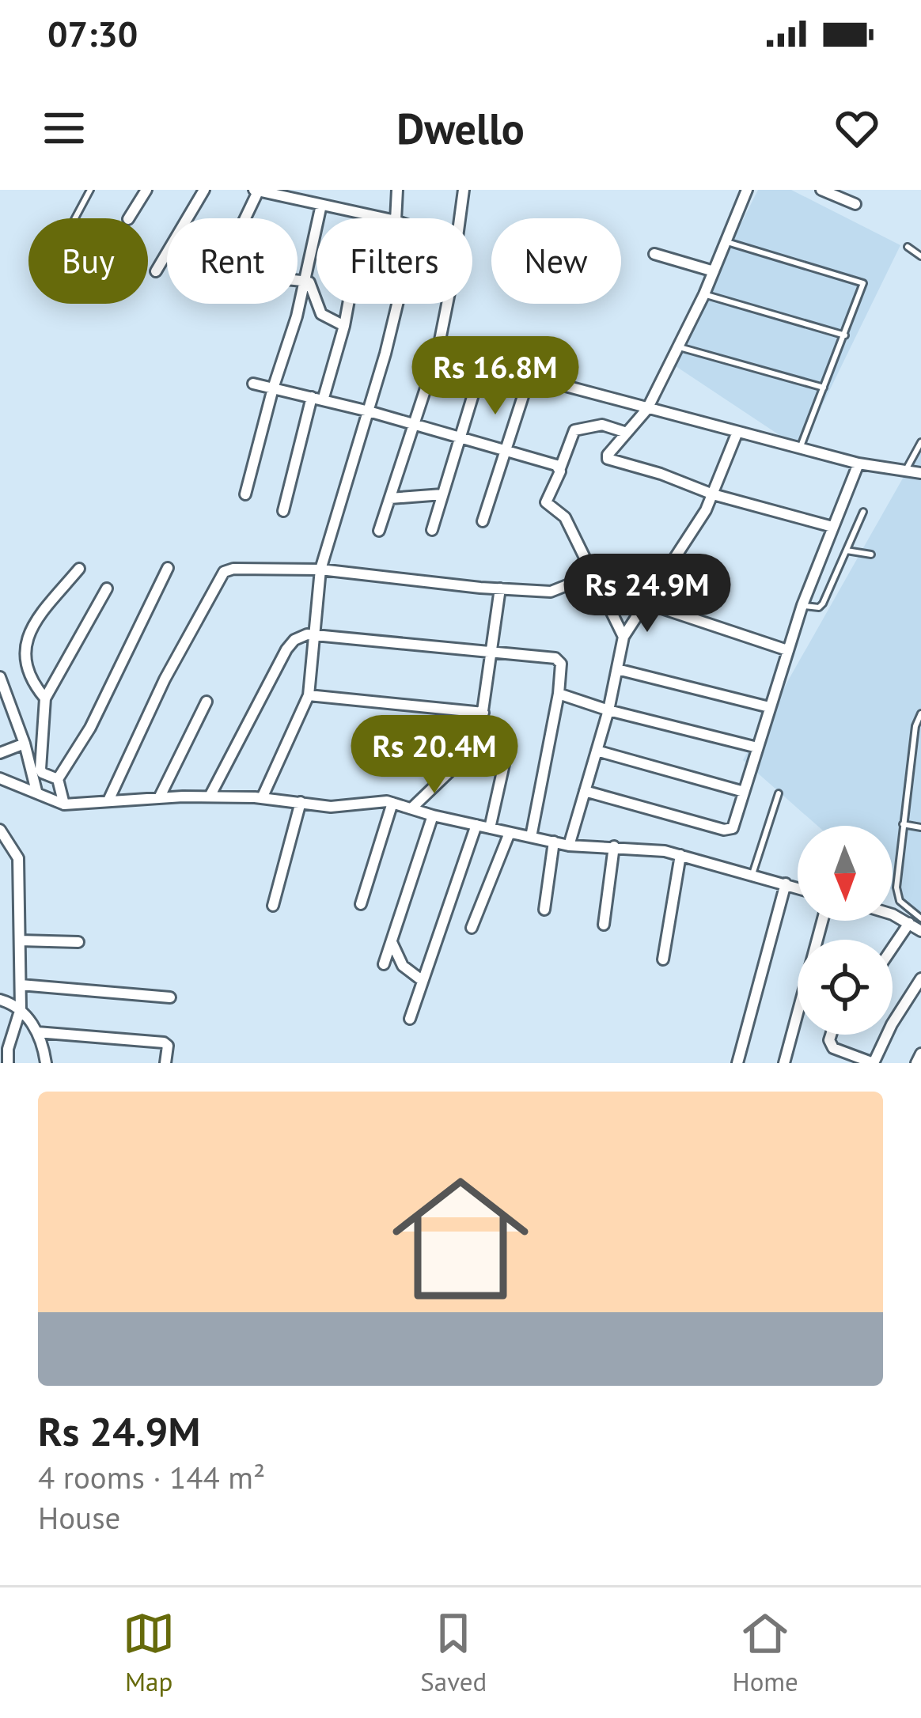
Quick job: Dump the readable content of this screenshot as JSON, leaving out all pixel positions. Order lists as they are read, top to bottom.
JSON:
{
  "north": "bottom",
  "page": {
    "status": "07:30",
    "header": "Dwello",
    "chip": [
      "Buy",
      "Rent",
      "Filters",
      "New"
    ],
    "price": ["Rs 16.8M", "Rs 24.9M", "Rs 20.4M"],
    "list": [
      {
        "name": "Rs 24.9M",
        "note": "4 rooms · 144 m² · House"
      }
    ],
    "tabs": ["Map", "Saved", "Home"]
  }
}
